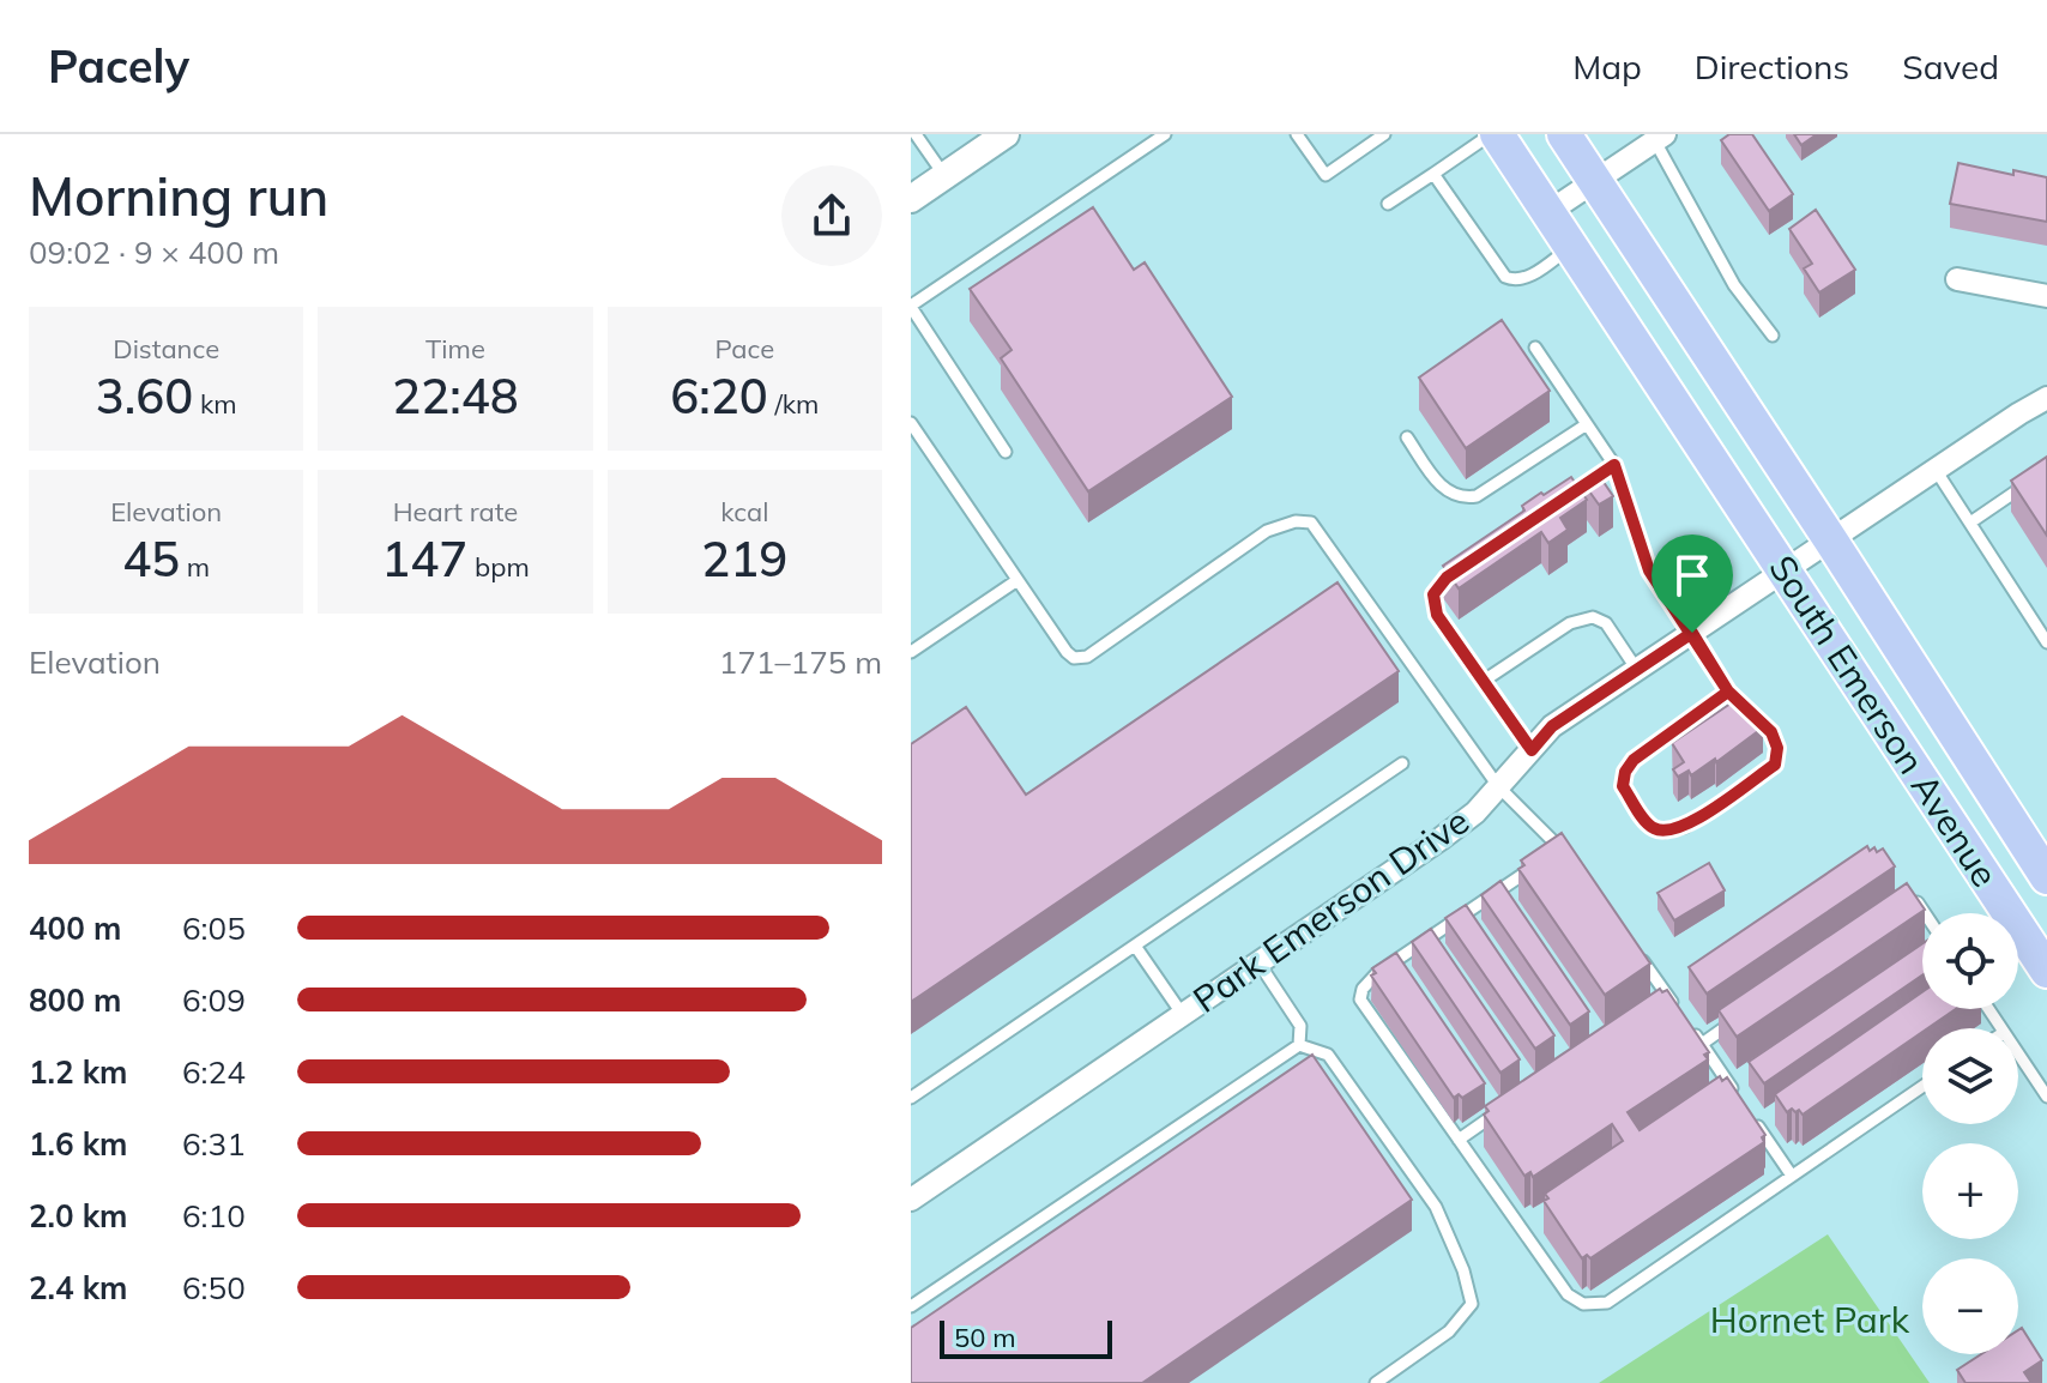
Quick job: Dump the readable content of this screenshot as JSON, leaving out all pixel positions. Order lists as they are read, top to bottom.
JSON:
{
  "streets": {
    "main road": ["South Emerson Avenue"],
    "street": ["Park Emerson Drive"]
  },
  "crossings": [
    ["South Emerson Avenue", "Park Emerson Drive"]
  ],
  "parks": ["Hornet Park"],
  "scale_bar": "50 m",
  "page": {
    "header": "Pacely",
    "nav": ["Map", "Directions", "Saved"],
    "heading": ["Morning run", "09:02 · 9 × 400 m"],
    "stats": [
      ["Distance", "3.60 km"],
      ["Time", "22:48"],
      ["Pace", "6:20 /km"],
      ["Elevation", "45 m"],
      ["Heart rate", "147 bpm"],
      ["kcal", "219"]
    ],
    "chart": ["Elevation", "171–175 m"],
    "list": [
      {
        "name": "400 m",
        "note": "6:05"
      },
      {
        "name": "800 m",
        "note": "6:09"
      },
      {
        "name": "1.2 km",
        "note": "6:24"
      },
      {
        "name": "1.6 km",
        "note": "6:31"
      },
      {
        "name": "2.0 km",
        "note": "6:10"
      },
      {
        "name": "2.4 km",
        "note": "6:50"
      }
    ],
    "map_buttons": ["+", "−"],
    "scale": "50 m"
  }
}
